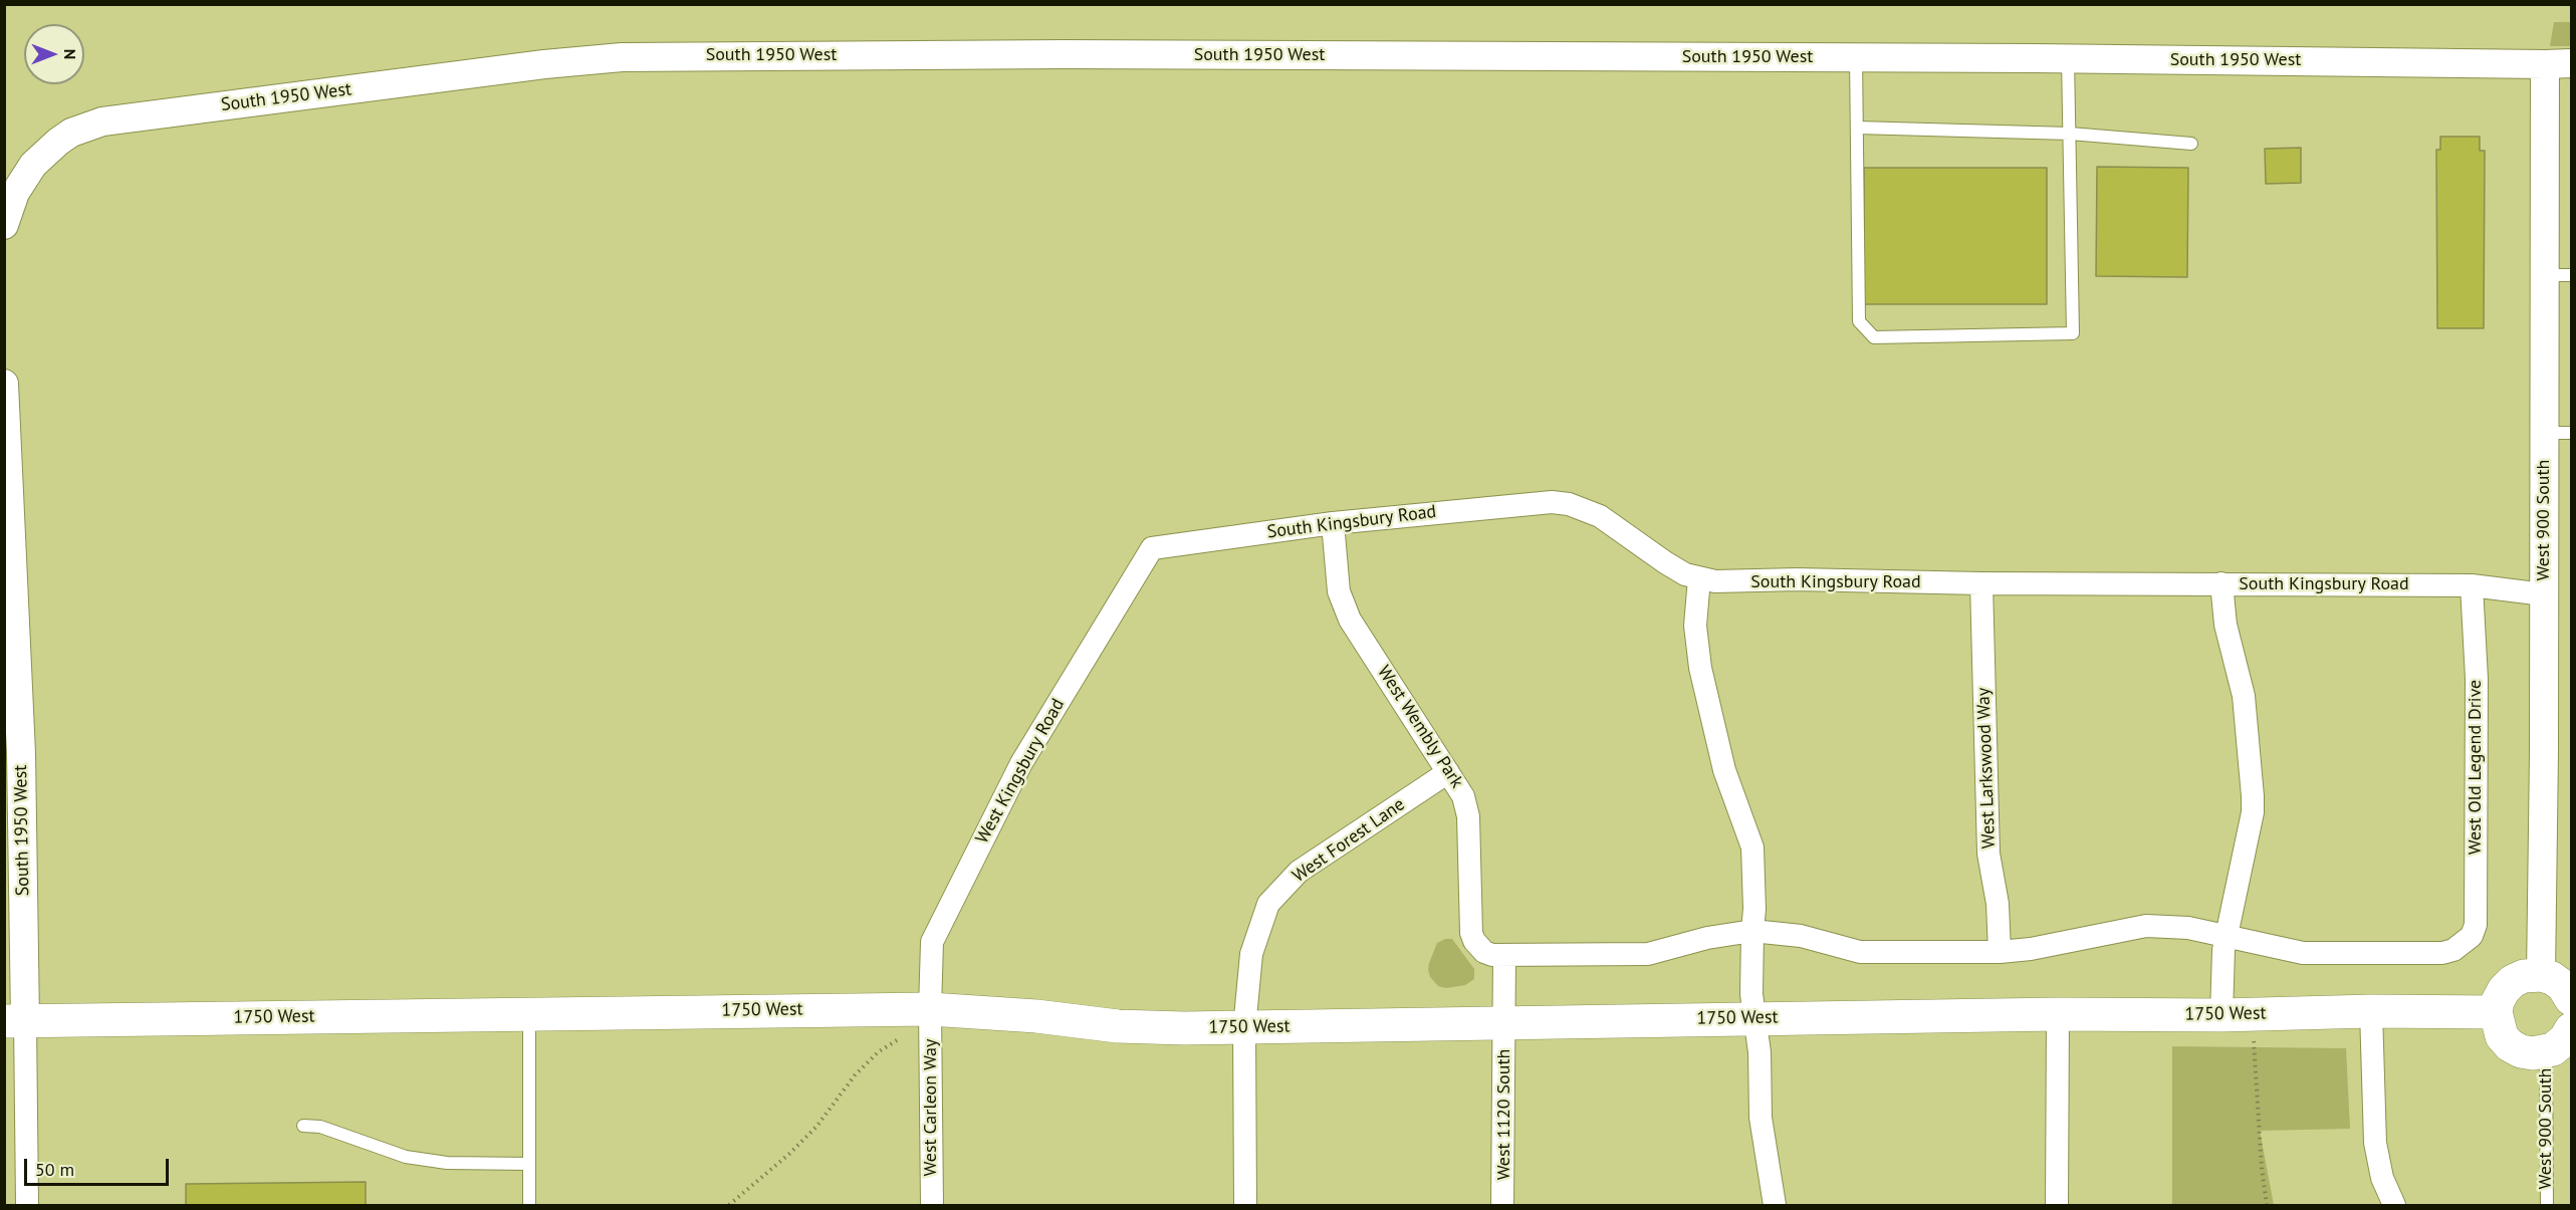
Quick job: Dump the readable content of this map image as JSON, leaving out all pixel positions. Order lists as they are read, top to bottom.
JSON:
{
  "streets": {
    "main road": ["1750 West"],
    "street": [
      "South 1950 West",
      "West 900 South",
      "South Kingsbury Road",
      "West Wembly Park",
      "West Old Legend Drive",
      "West Larkswood Way",
      "West Kingsbury Road",
      "West Forest Lane",
      "West Carleon Way",
      "West 1120 South"
    ]
  },
  "crossings": [
    ["South 1950 West", "West 900 South"],
    ["South 1950 West", "1750 West"],
    ["West 900 South", "South Kingsbury Road"],
    ["South Kingsbury Road", "West Wembly Park"],
    ["South Kingsbury Road", "West Old Legend Drive"],
    ["South Kingsbury Road", "West Larkswood Way"],
    ["South Kingsbury Road", "West Kingsbury Road"],
    ["West Wembly Park", "West Forest Lane"],
    ["West Kingsbury Road", "1750 West"],
    ["West Kingsbury Road", "West Carleon Way"],
    ["West Forest Lane", "1750 West"],
    ["1750 West", "West Carleon Way"],
    ["1750 West", "West 1120 South"]
  ],
  "scale_bar": "50 m",
  "north": "right"
}
